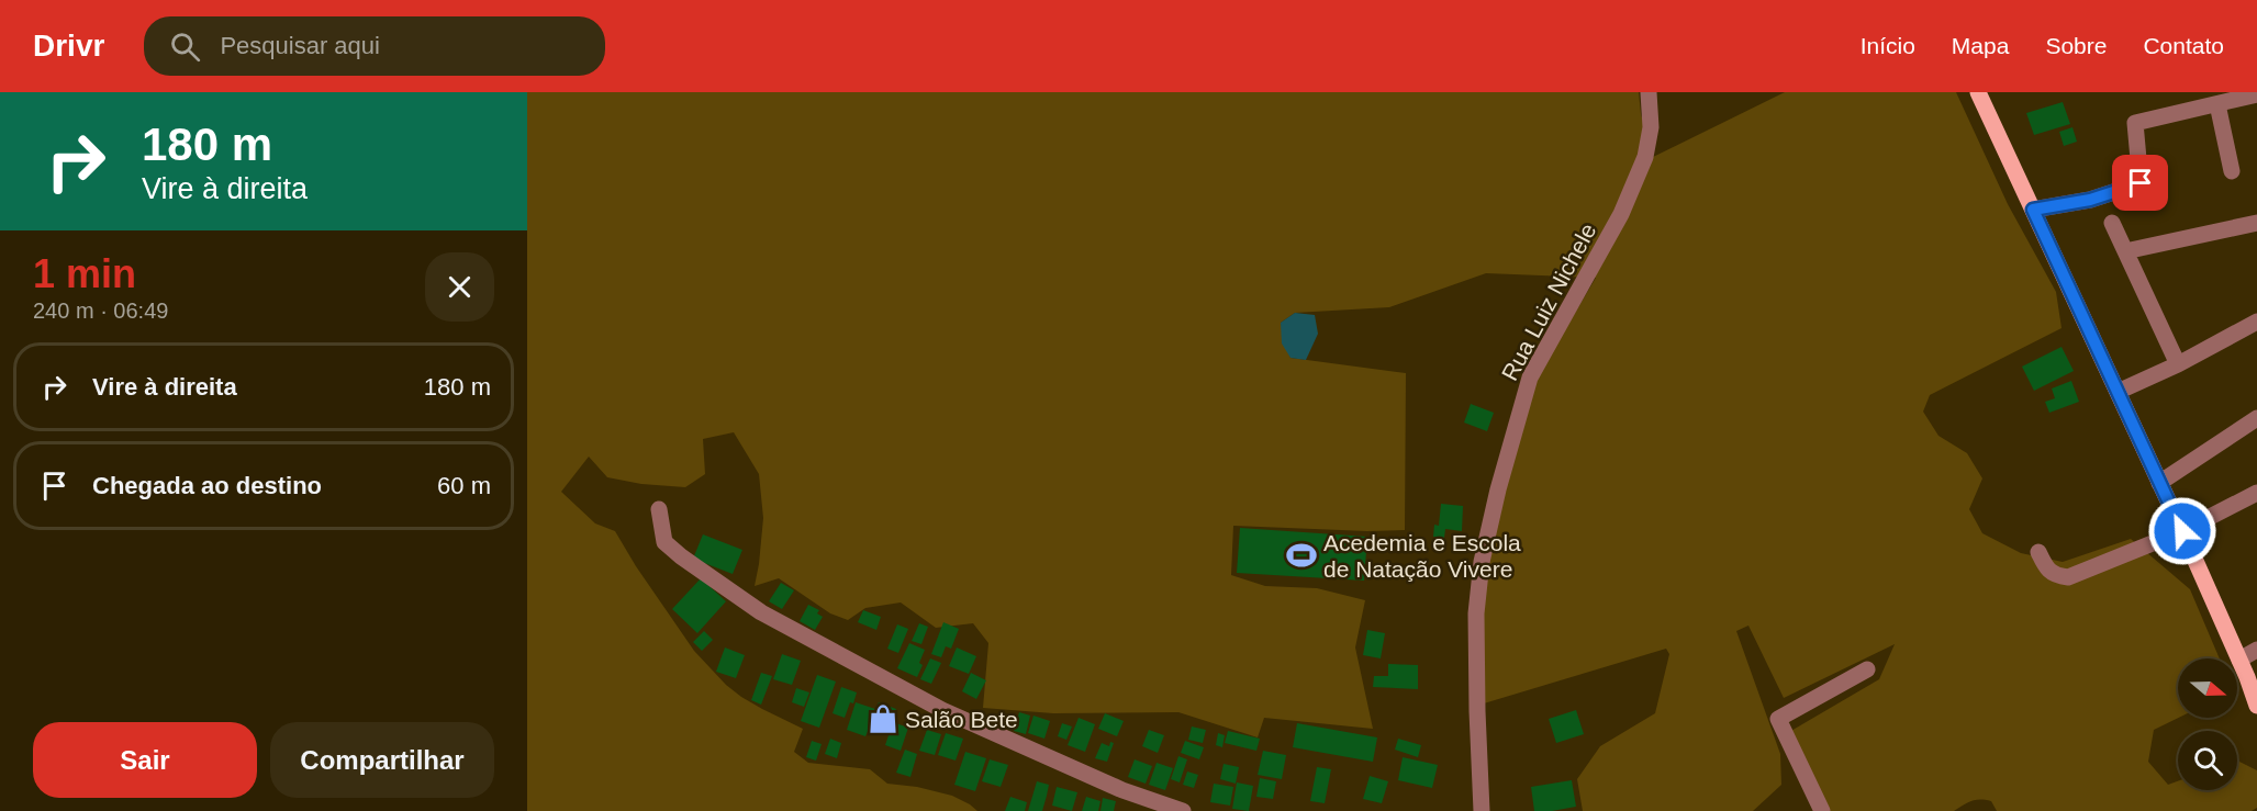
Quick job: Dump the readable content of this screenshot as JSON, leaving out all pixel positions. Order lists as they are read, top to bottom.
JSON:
{
  "streets": {
    "street": ["Rua Luiz Nichele"]
  },
  "places": {
    "sports": ["Acedemia e Escola de Natação Vivere"],
    "shop": ["Salão Bete"]
  },
  "north": "right",
  "page": {
    "header": "Drivr",
    "search": "Pesquisar aqui",
    "nav": [
      "Início",
      "Mapa",
      "Sobre",
      "Contato"
    ],
    "turn": ["180 m", "Vire à direita"],
    "heading": ["1 min", "240 m · 06:49"],
    "list": [
      {
        "name": "Vire à direita",
        "value": "180 m"
      },
      {
        "name": "Chegada ao destino",
        "value": "60 m"
      }
    ],
    "buttons": ["Sair", "Compartilhar"]
  }
}
